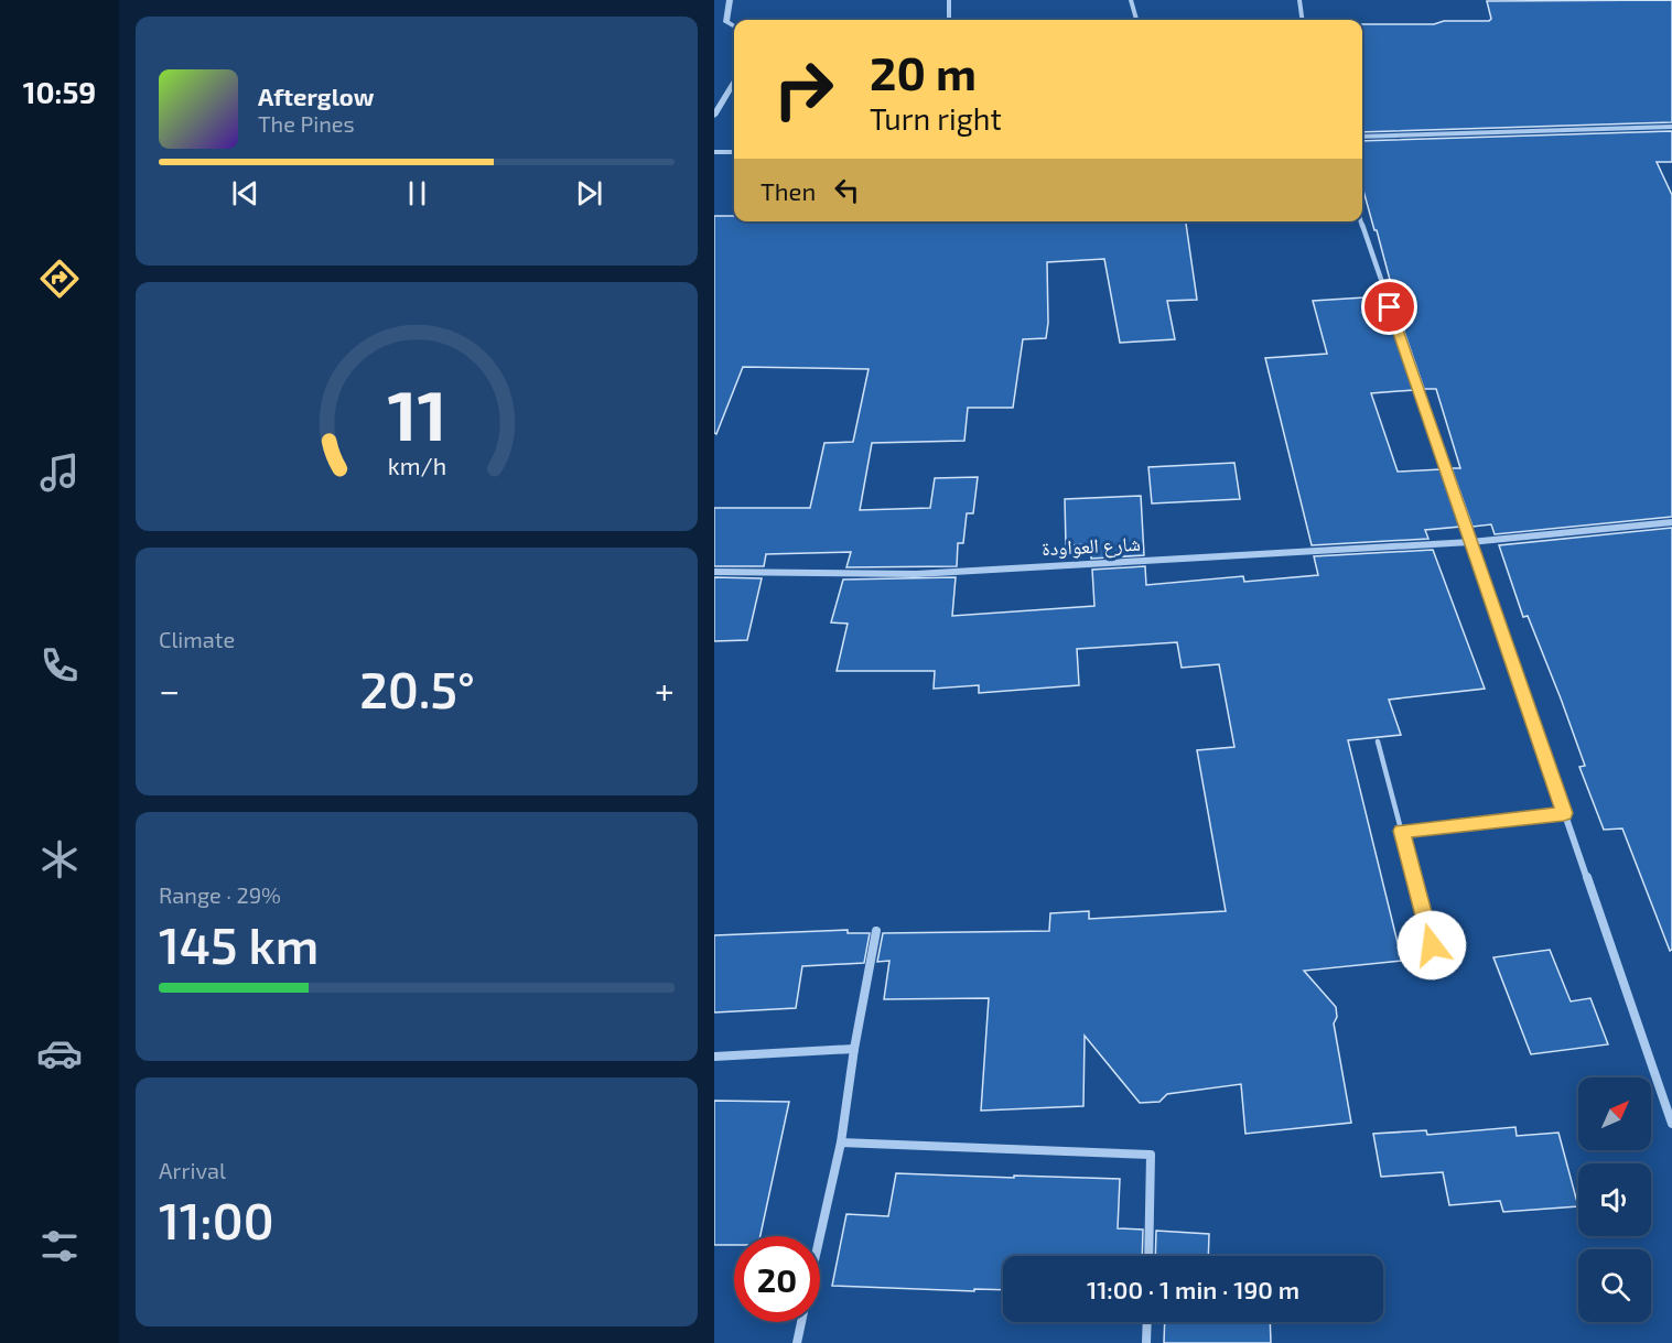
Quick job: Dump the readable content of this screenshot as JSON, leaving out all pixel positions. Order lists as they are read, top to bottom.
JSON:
{
  "streets": {
    "street": ["شارع العواودة"]
  },
  "north": "top right",
  "page": {
    "tabs": "10:59",
    "turn": ["20 m", "Turn right"],
    "song": ["Afterglow", "The Pines"],
    "then": "Then",
    "tile": [
      "Climate",
      ["Range · 29%", "145 km"],
      ["Arrival", "11:00"]
    ],
    "heat": ["−", "20.5°", "+"],
    "limit": "20",
    "trip": "11:00 · 1 min · 190 m",
    "gauge": ["11", "km/h"]
  }
}
